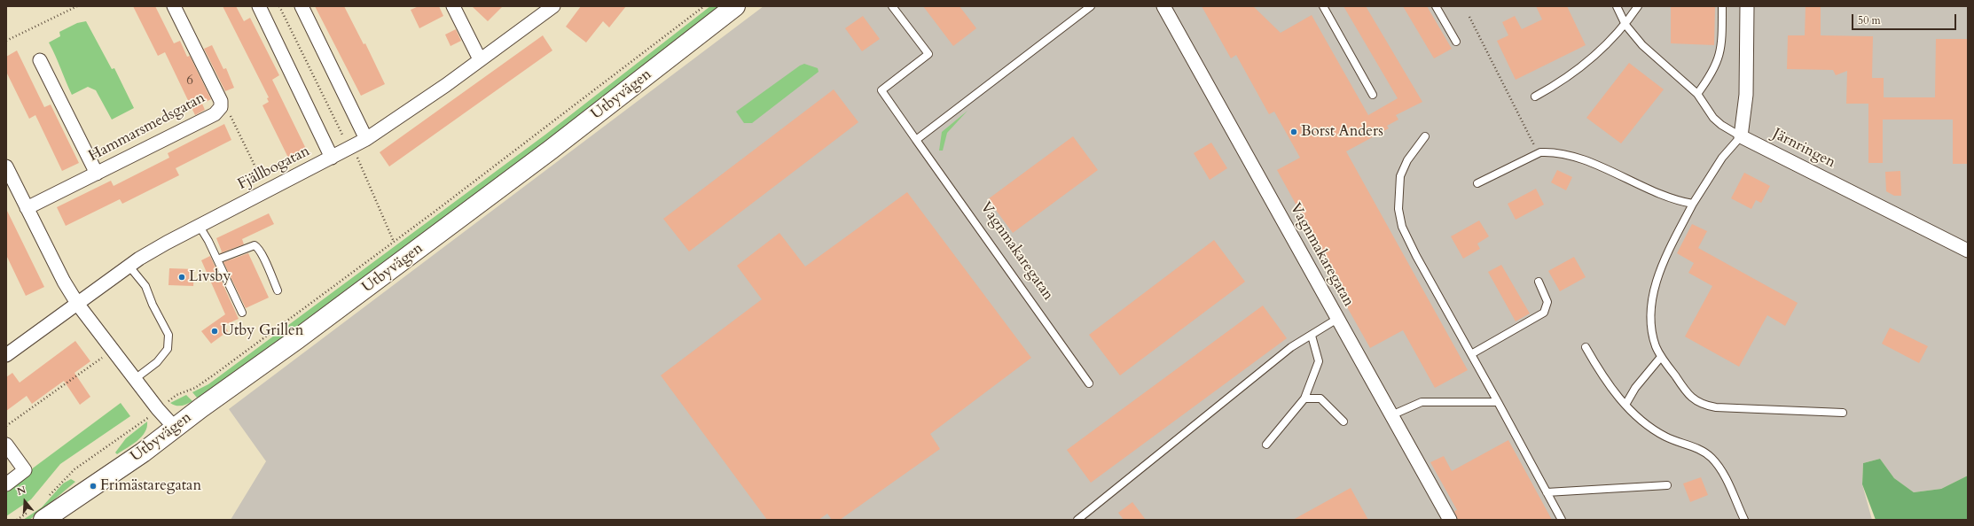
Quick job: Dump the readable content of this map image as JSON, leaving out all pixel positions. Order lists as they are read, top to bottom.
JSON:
{
  "streets": {
    "street": [
      "Utbyvägen",
      "Hammarsmedsgatan",
      "Järnringen",
      "Fjällbogatan",
      "Vagnmakaregatan"
    ]
  },
  "places": [
    "Borst Anders",
    "Livsby",
    "Utby Grillen",
    "Frimästaregatan"
  ],
  "house_numbers": ["6"],
  "scale_bar": "50 m",
  "north": "top"
}
